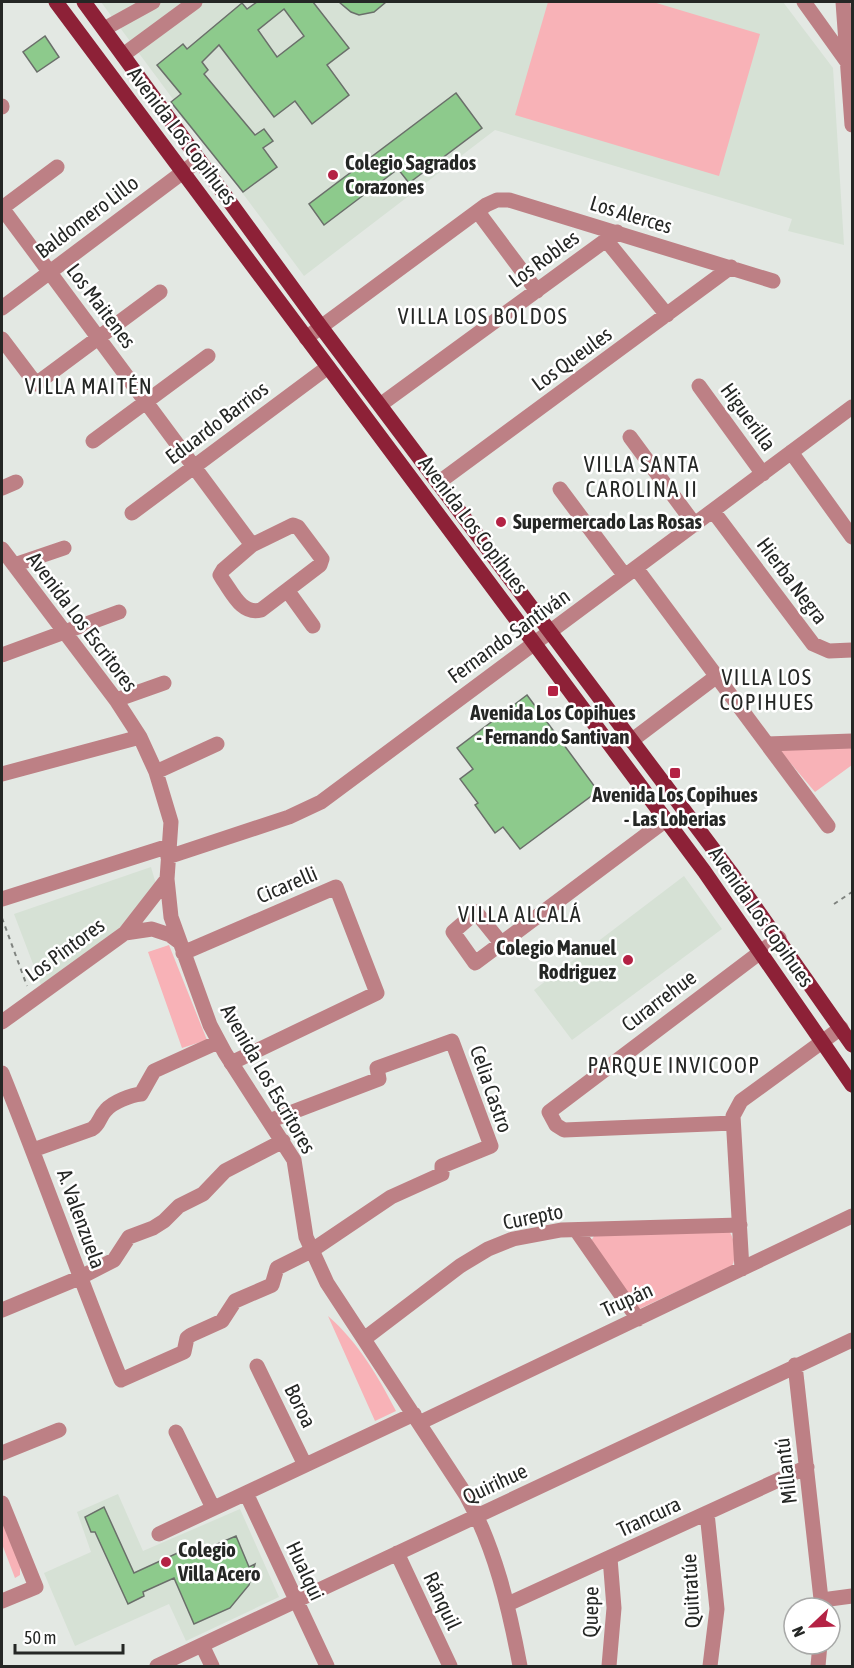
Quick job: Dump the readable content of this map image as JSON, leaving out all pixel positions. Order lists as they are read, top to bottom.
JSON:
{
  "streets": {
    "main road": ["Avenida Los Copihues"],
    "street": [
      "Los Alerces",
      "Baldomero Lillo",
      "Los Robles",
      "Los Maitenes",
      "Los Queules",
      "Higuerilla",
      "Eduardo Barrios",
      "Hierba Negra",
      "Avenida Los Escritores",
      "Fernando Santiván",
      "Cicarelli",
      "Los Pintores",
      "Curarrehue",
      "Celia Castro",
      "Curepto",
      "A. Valenzuela",
      "Trupán",
      "Boroa",
      "Millantú",
      "Quirihue",
      "Trancura",
      "Hualqui",
      "Quitratúe",
      "Ránquil",
      "Quepe"
    ]
  },
  "crossings": [
    ["Avenida Los Copihues", "Los Alerces"],
    ["Avenida Los Copihues", "Baldomero Lillo"],
    ["Avenida Los Copihues", "Los Robles"],
    ["Avenida Los Copihues", "Los Queules"],
    ["Avenida Los Copihues", "Eduardo Barrios"],
    ["Avenida Los Copihues", "Fernando Santiván"],
    ["Avenida Los Copihues", "Curarrehue"],
    ["Los Alerces", "Los Robles"],
    ["Los Alerces", "Los Queules"],
    ["Baldomero Lillo", "Los Maitenes"],
    ["Los Maitenes", "Eduardo Barrios"],
    ["Higuerilla", "Fernando Santiván"],
    ["Hierba Negra", "Fernando Santiván"],
    ["Avenida Los Escritores", "Fernando Santiván"],
    ["Avenida Los Escritores", "Cicarelli"],
    ["Avenida Los Escritores", "Los Pintores"],
    ["Avenida Los Escritores", "Celia Castro"],
    ["Avenida Los Escritores", "Curepto"],
    ["Avenida Los Escritores", "A. Valenzuela"],
    ["Avenida Los Escritores", "Trupán"],
    ["Avenida Los Escritores", "Quirihue"],
    ["Avenida Los Escritores", "Trancura"],
    ["Cicarelli", "Los Pintores"],
    ["Celia Castro", "A. Valenzuela"],
    ["Trupán", "Boroa"],
    ["Trupán", "Hualqui"],
    ["Millantú", "Quirihue"],
    ["Millantú", "Trancura"],
    ["Quirihue", "Hualqui"],
    ["Quirihue", "Ránquil"],
    ["Trancura", "Quitratúe"],
    ["Trancura", "Quepe"]
  ],
  "districts": [
    "VILLA LOS BOLDOS",
    "VILLA MAITÉN",
    "VILLA SANTA CAROLINA II",
    "VILLA LOS COPIHUES",
    "VILLA ALCALÁ",
    "PARQUE INVICOOP"
  ],
  "places": {
    "other": [
      "Colegio Sagrados Corazones",
      "Supermercado Las Rosas",
      "Colegio Manuel Rodriguez",
      "Colegio Villa Acero"
    ],
    "transit": ["Avenida Los Copihues - Fernando Santivan", "Avenida Los Copihues - Las Loberias"]
  },
  "scale_bar": "50 m",
  "north": "bottom left"
}
